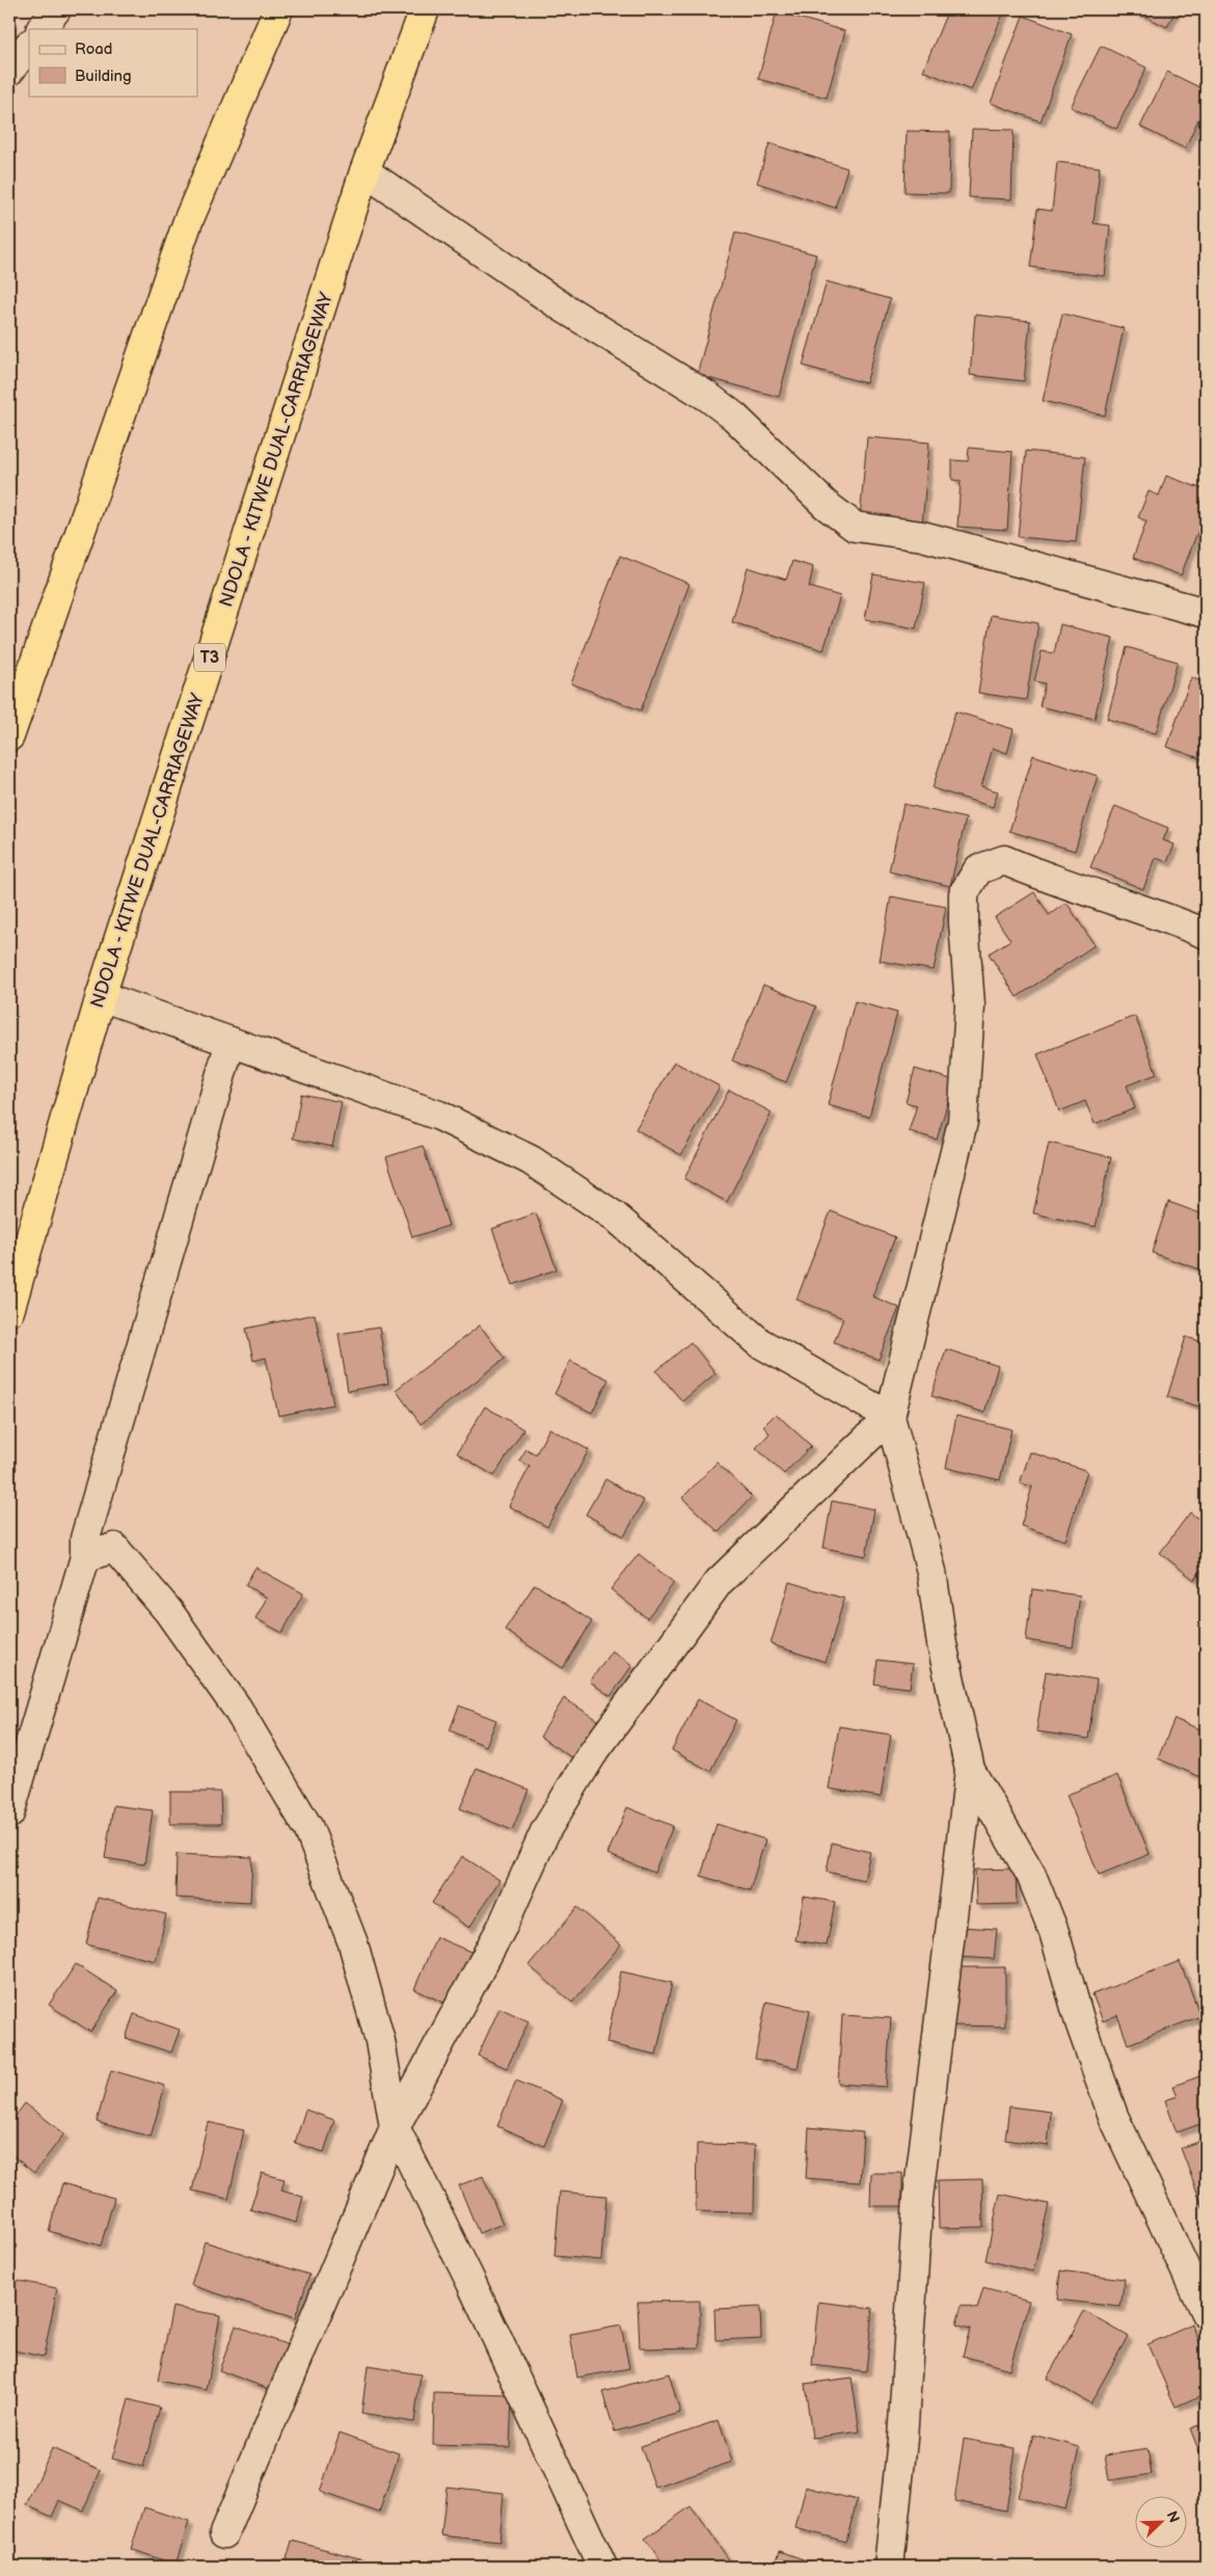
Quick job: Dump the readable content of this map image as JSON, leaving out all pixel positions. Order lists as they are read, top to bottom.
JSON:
{
  "streets": {
    "highway": ["NDOLA - KITWE DUAL-CARRIAGEWAY", "T3"]
  },
  "legend": ["Road", "Building"],
  "north": "top right"
}
